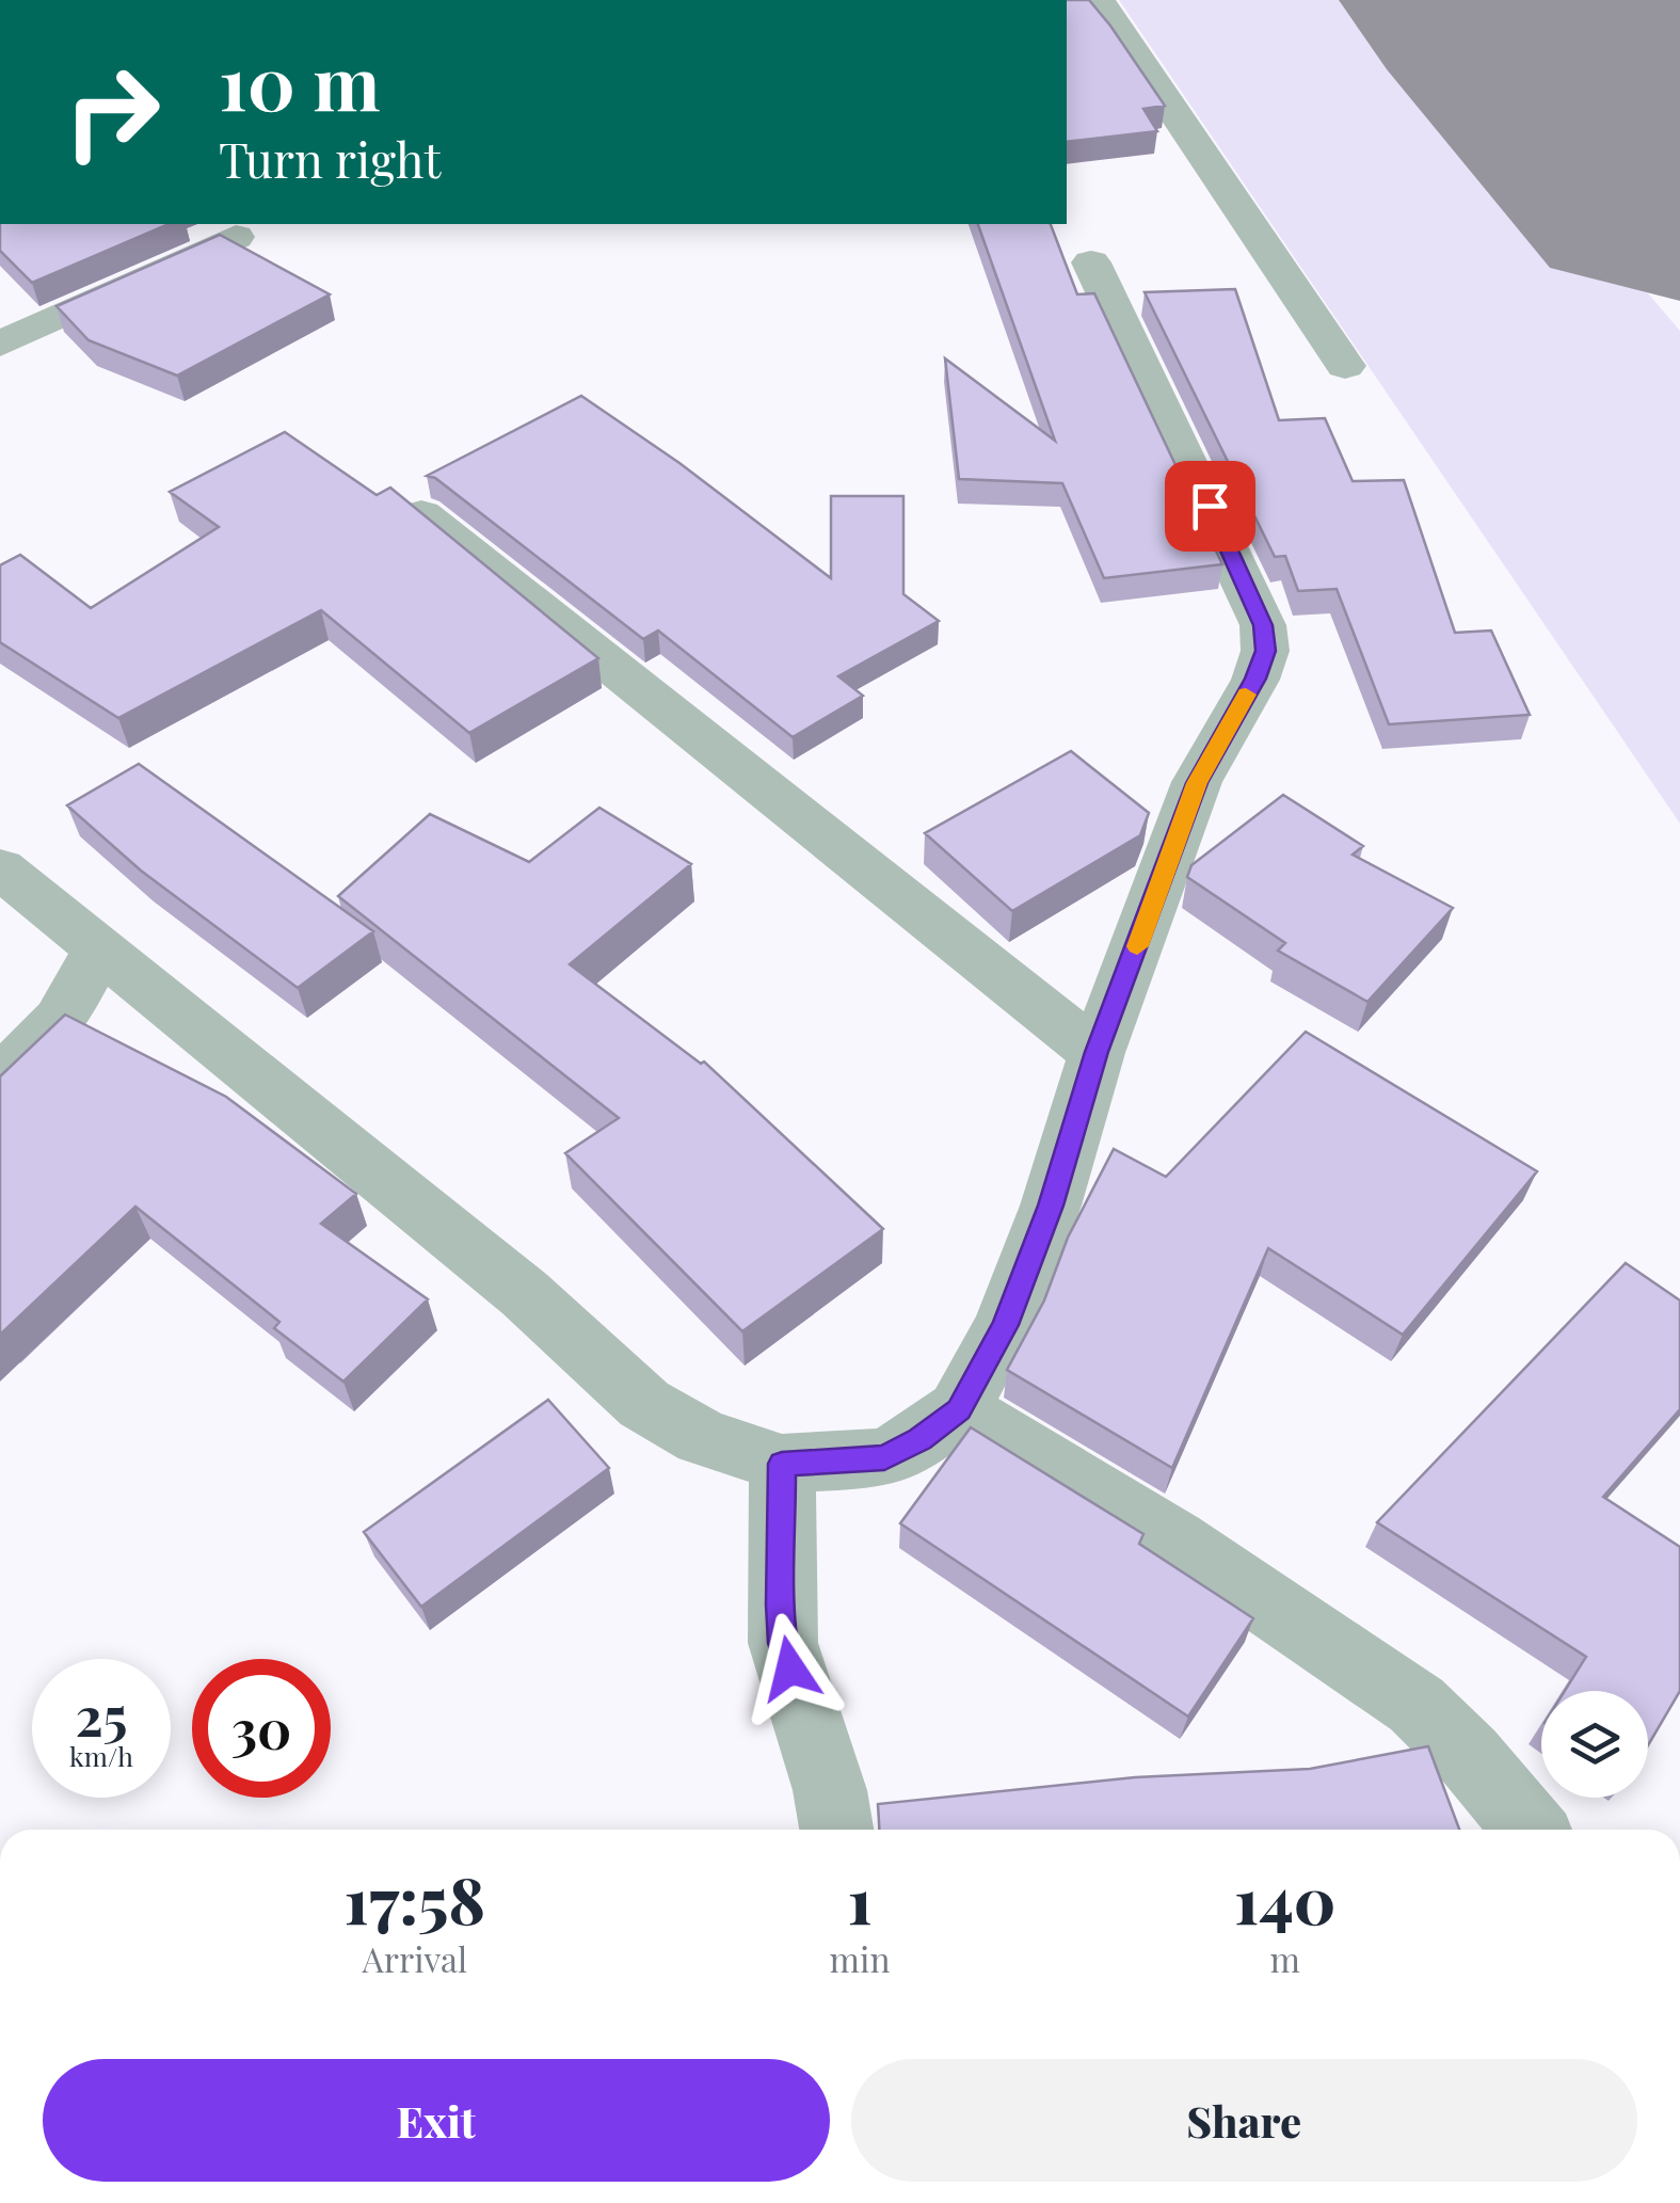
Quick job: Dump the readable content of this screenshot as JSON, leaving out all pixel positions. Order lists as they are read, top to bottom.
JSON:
{
  "page": {
    "turn": ["10 m", "Turn right"],
    "speed": "25 km/h",
    "limit": "30",
    "eta": [
      "17:58",
      "Arrival",
      "1",
      "min",
      "140",
      "m"
    ],
    "buttons": ["Exit", "Share"]
  }
}
